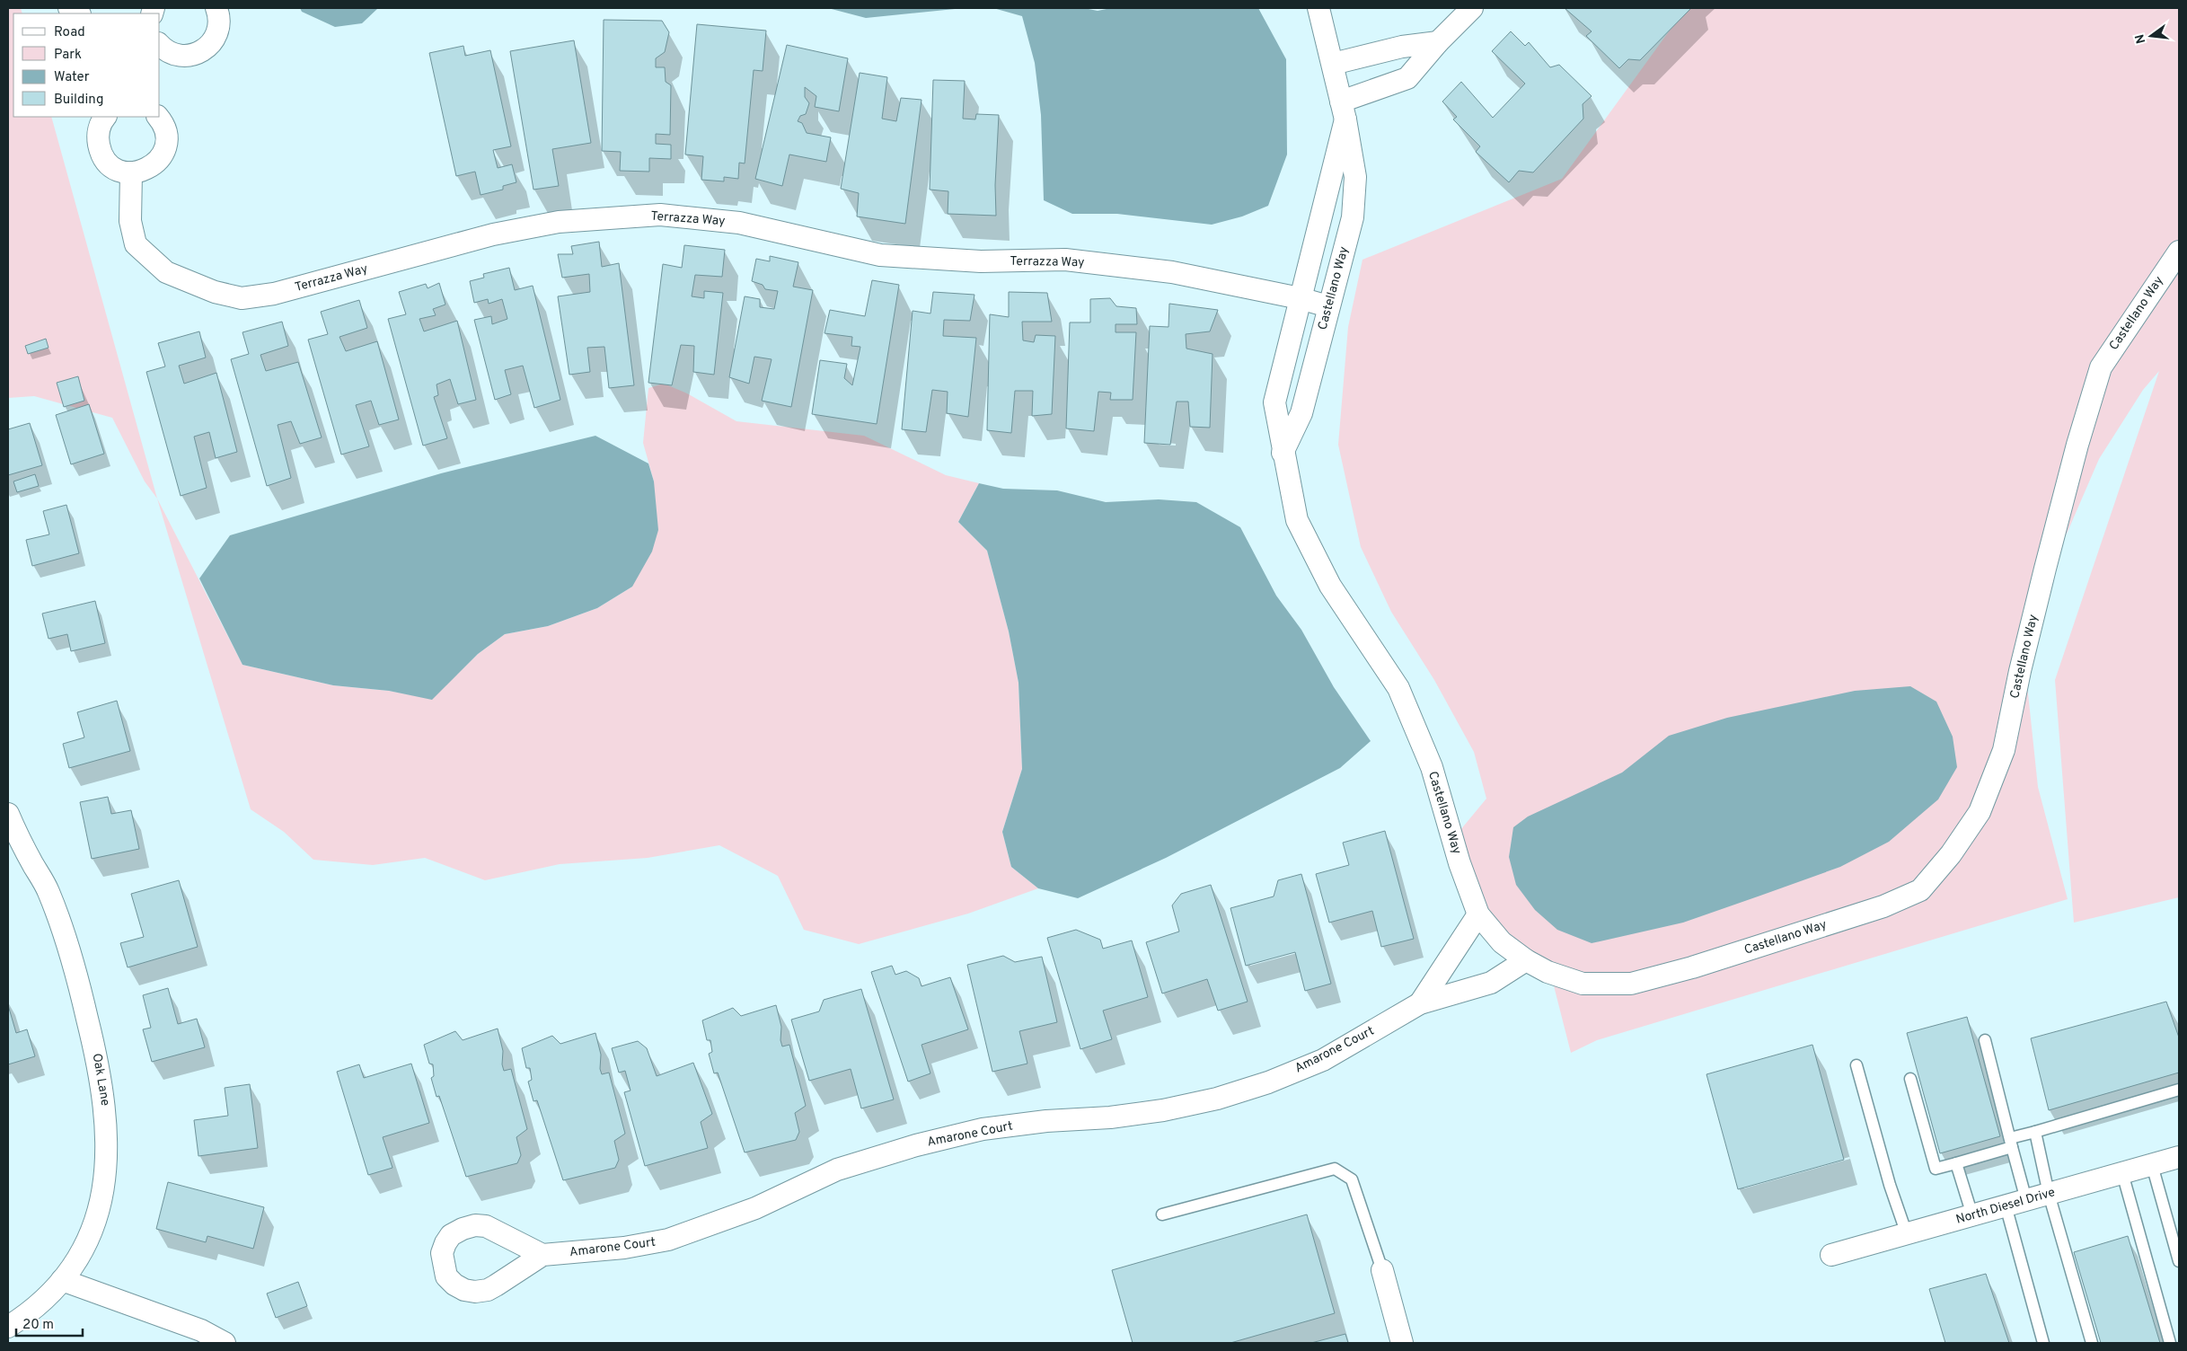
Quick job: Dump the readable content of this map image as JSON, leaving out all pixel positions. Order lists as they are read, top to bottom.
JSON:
{
  "streets": {
    "street": [
      "Terrazza Way",
      "Castellano Way",
      "Amarone Court",
      "Oak Lane",
      "North Diesel Drive"
    ]
  },
  "crossings": [
    ["Terrazza Way", "Castellano Way"]
  ],
  "legend": [
    "Road",
    "Park",
    "Water",
    "Building"
  ],
  "scale_bar": "20 m",
  "north": "left"
}
